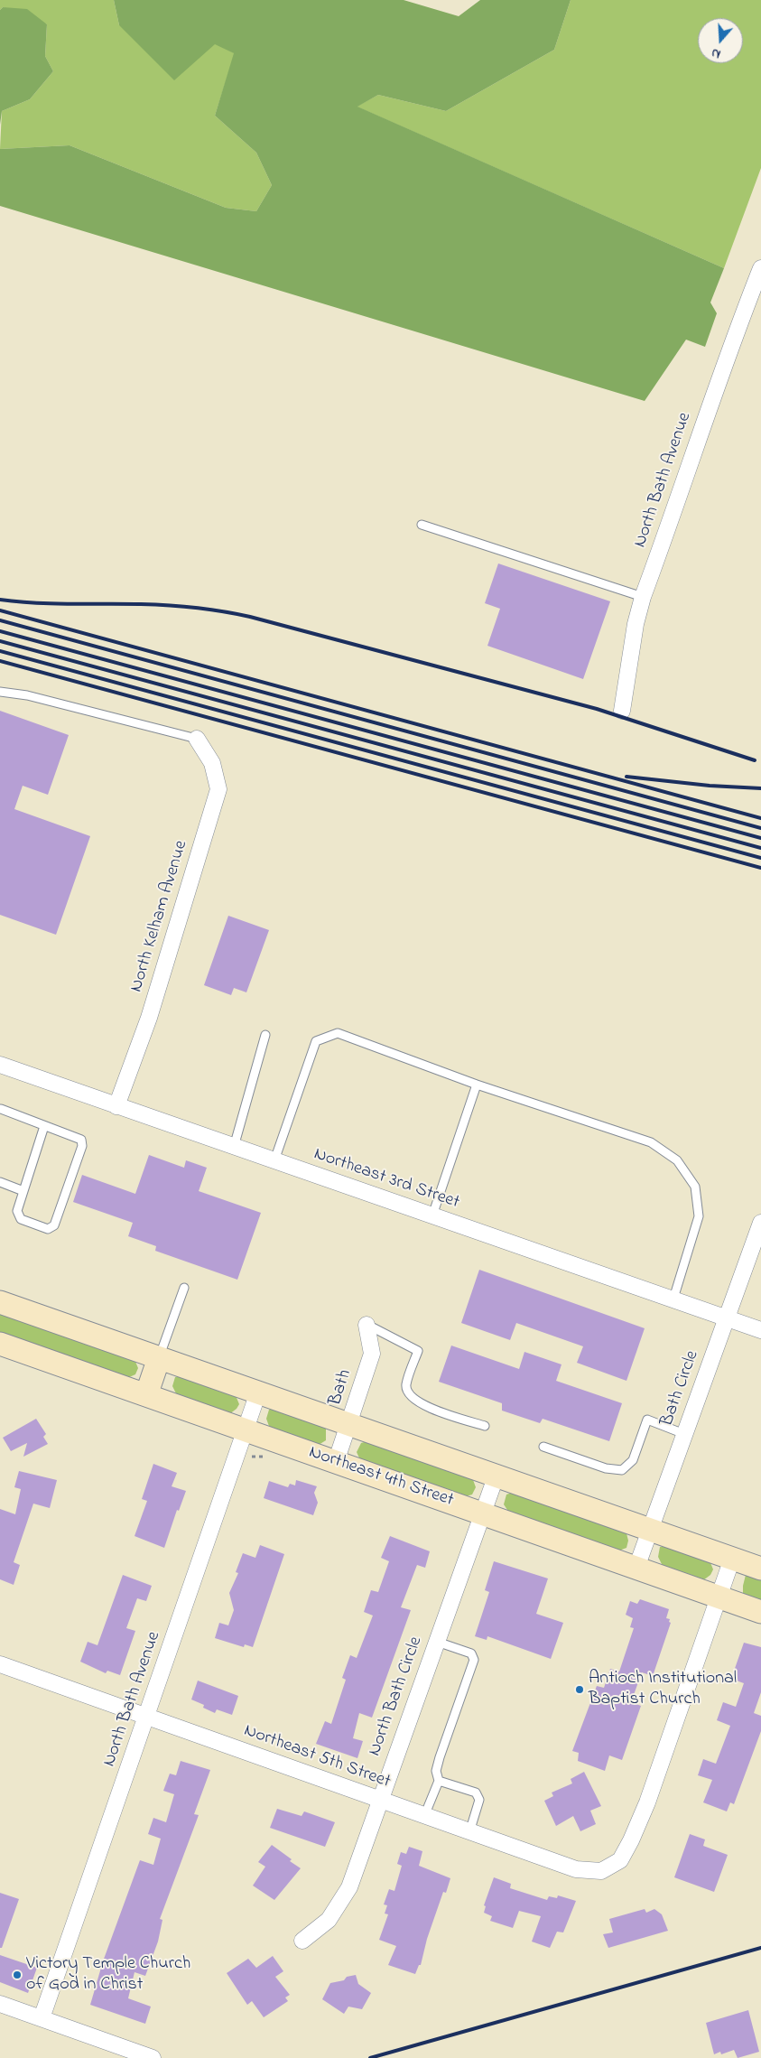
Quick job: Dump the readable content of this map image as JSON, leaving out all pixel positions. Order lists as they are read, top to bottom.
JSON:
{
  "streets": {
    "main road": ["Northeast 4th Street"],
    "street": [
      "North Bath Avenue",
      "North Kelham Avenue",
      "Northeast 3rd Street",
      "Bath",
      "Bath Circle",
      "North Bath Circle",
      "Northeast 5th Street"
    ]
  },
  "crossings": [
    ["North Bath Avenue", "Northeast 4th Street"],
    ["North Bath Avenue", "Northeast 5th Street"],
    ["North Kelham Avenue", "Northeast 3rd Street"],
    ["Northeast 3rd Street", "Bath Circle"],
    ["Bath", "Northeast 4th Street"],
    ["Bath Circle", "Northeast 4th Street"],
    ["Northeast 4th Street", "North Bath Circle"],
    ["Northeast 4th Street", "Northeast 5th Street"],
    ["North Bath Circle", "Northeast 5th Street"]
  ],
  "places": ["Antioch Institutional Baptist Church", "Victory Temple Church of God in Christ"],
  "north": "bottom"
}
